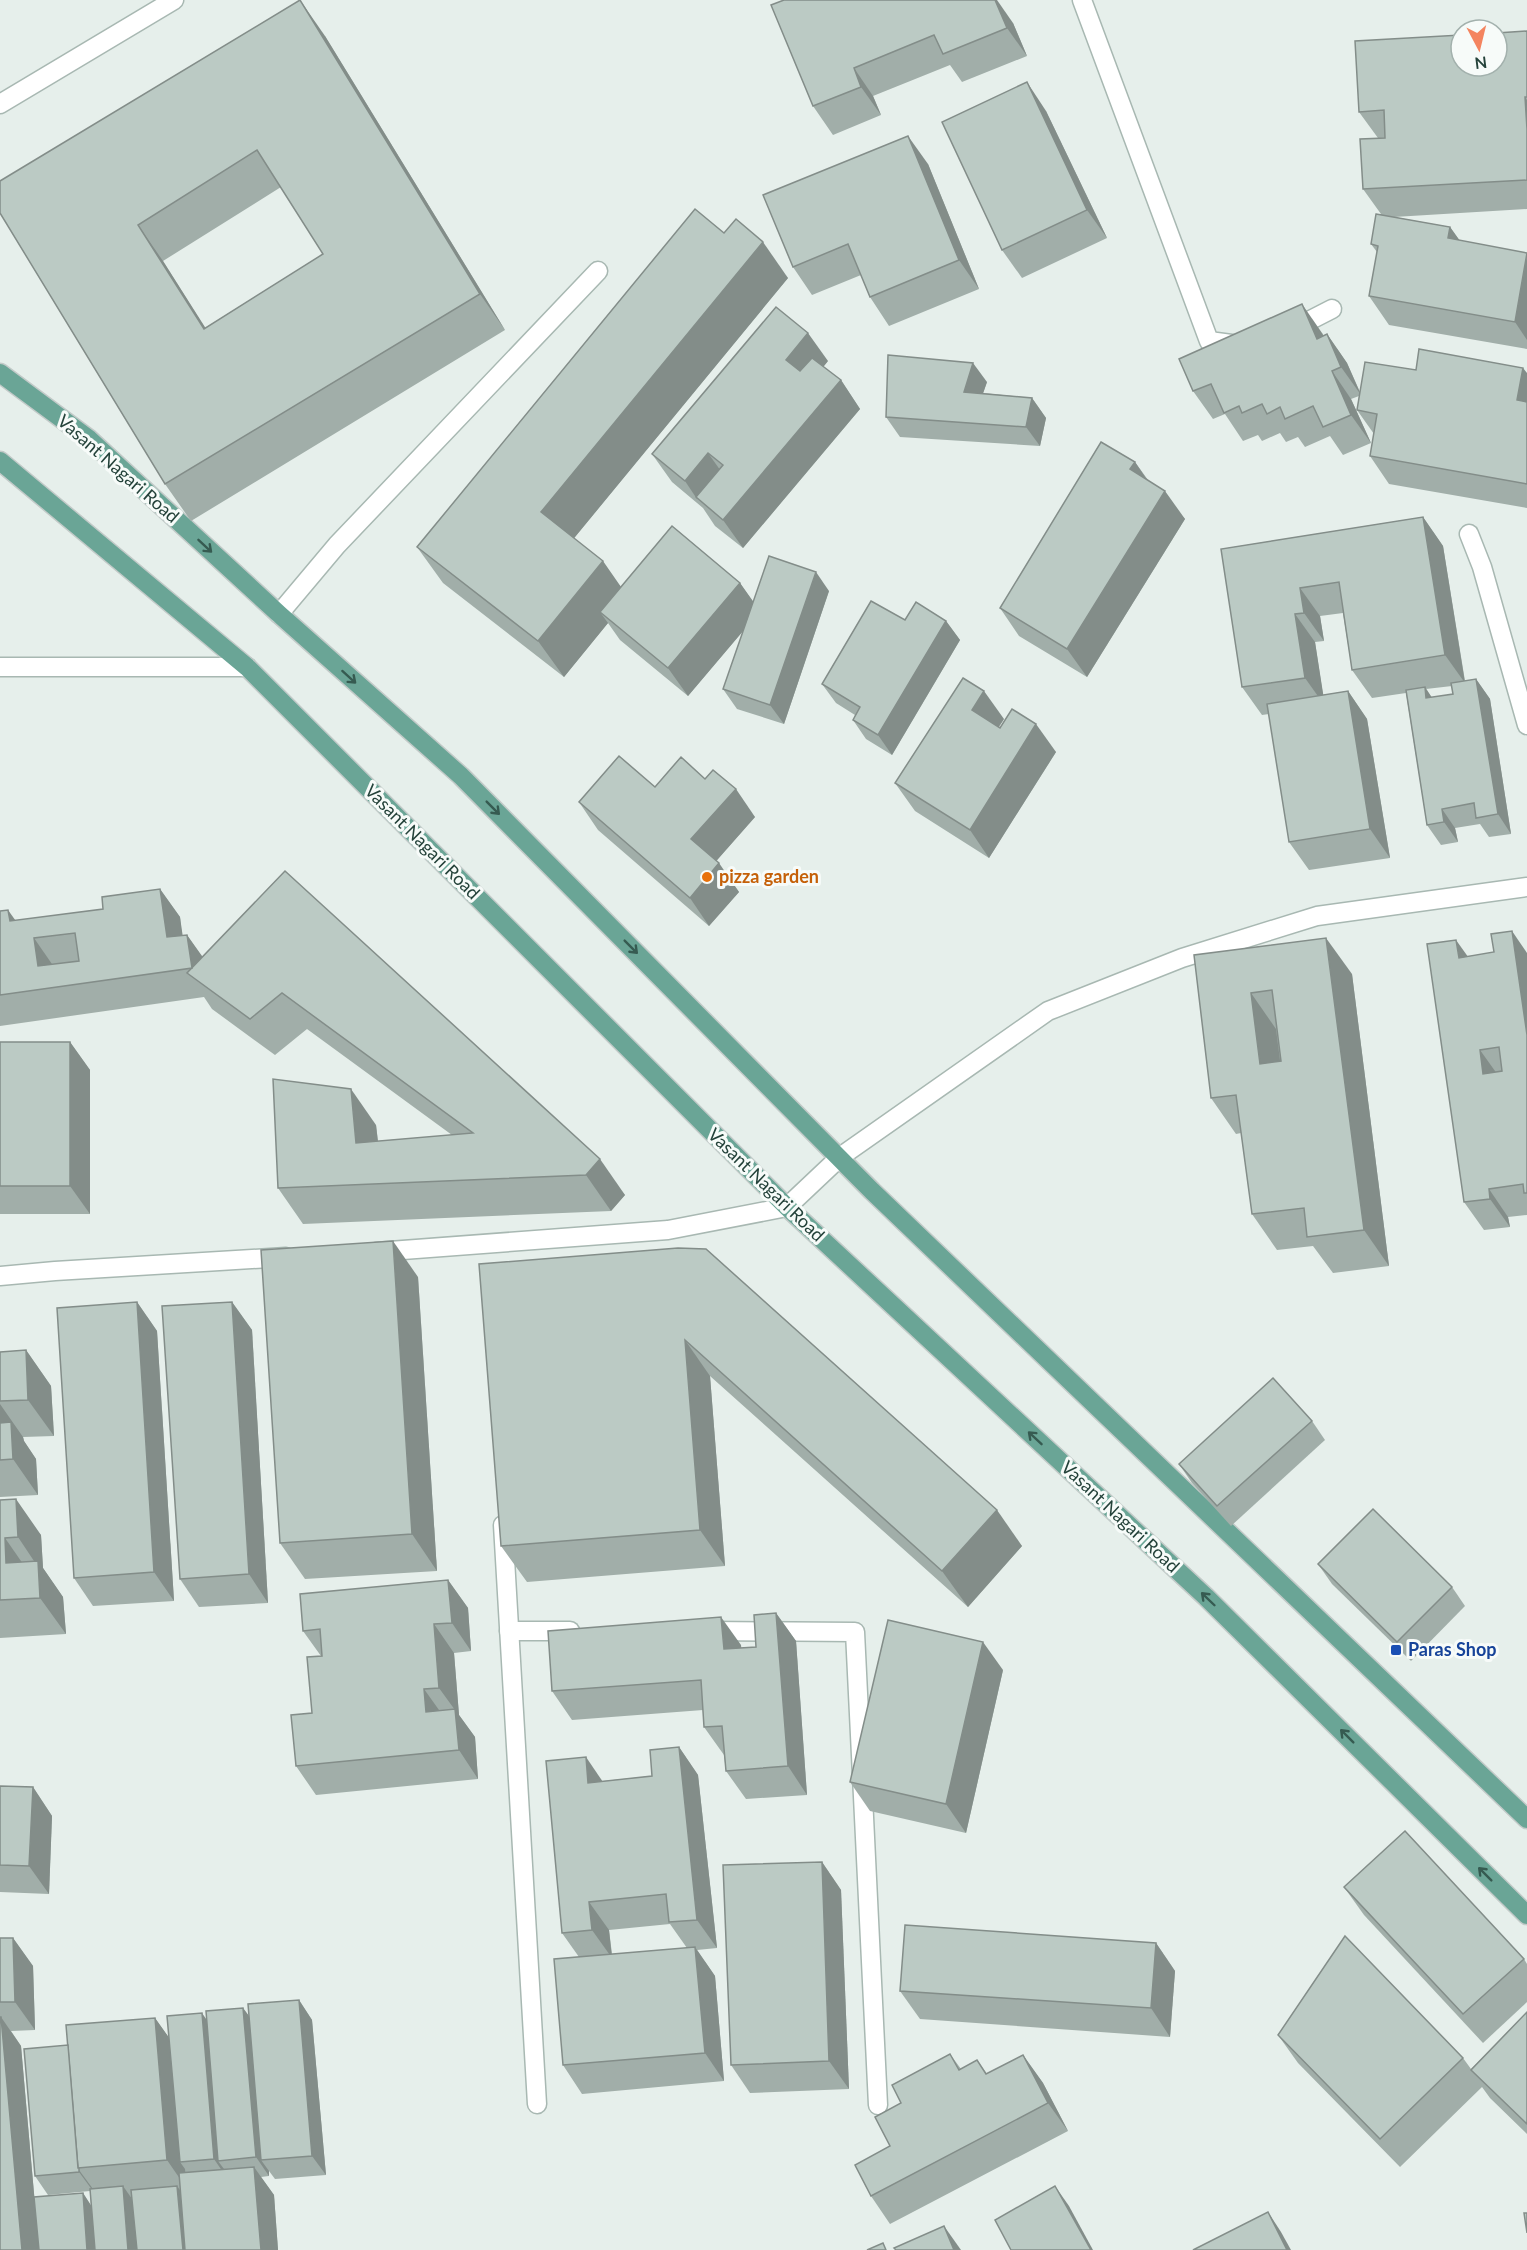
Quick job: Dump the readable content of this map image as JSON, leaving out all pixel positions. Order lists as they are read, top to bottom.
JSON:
{
  "streets": {
    "main road": ["Vasant Nagari Road"]
  },
  "places": {
    "other": ["pizza garden"],
    "transit": ["Paras Shop"]
  },
  "north": "bottom"
}
